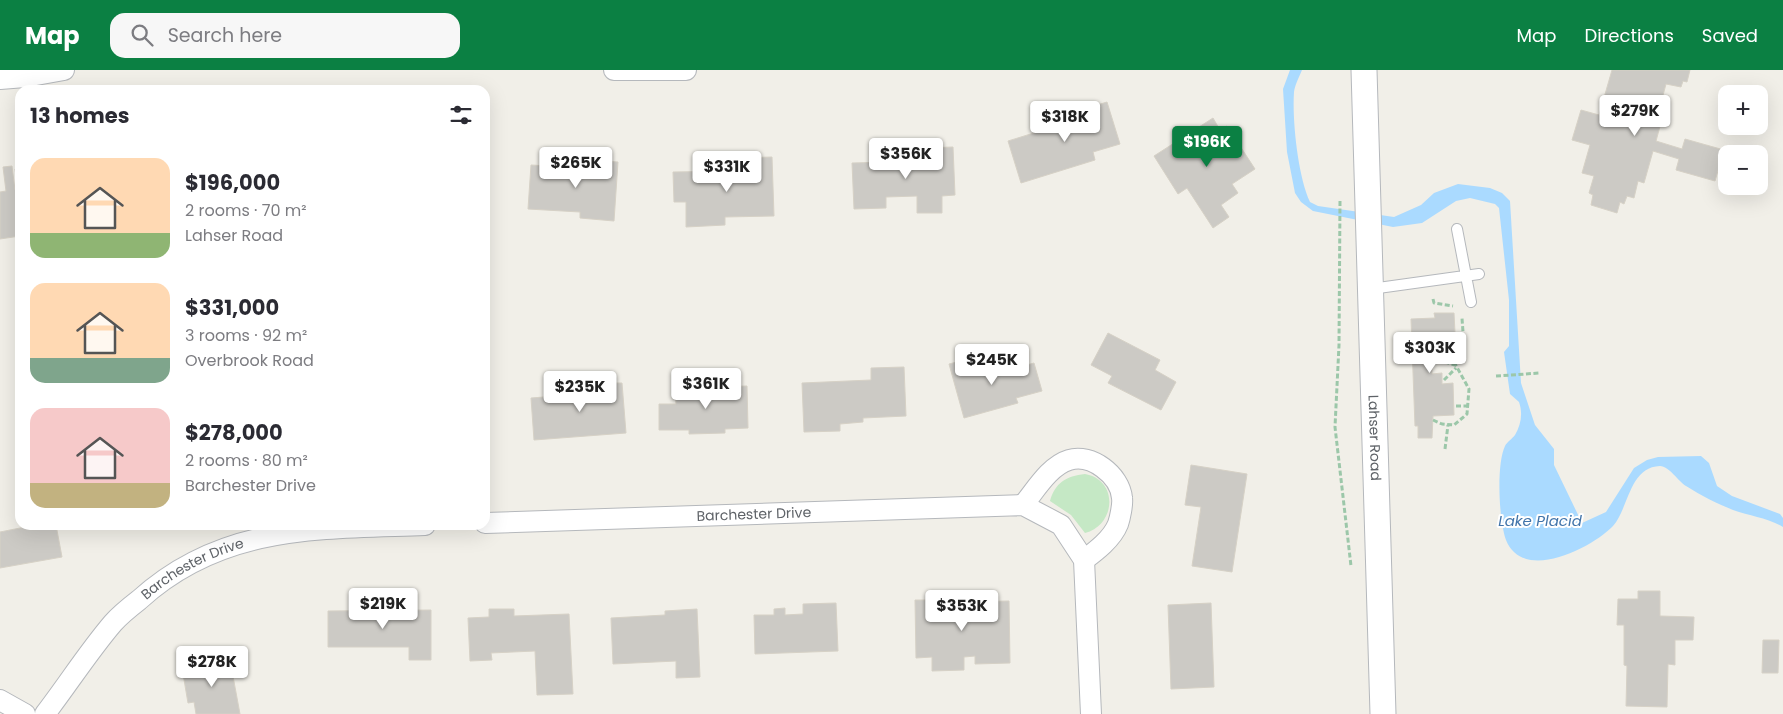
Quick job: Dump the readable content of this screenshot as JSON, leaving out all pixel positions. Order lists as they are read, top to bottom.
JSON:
{
  "streets": {
    "street": ["Lahser Road", "Barchester Drive"]
  },
  "water": ["Lake Placid"],
  "page": {
    "header": "Map",
    "search": "Search here",
    "nav": ["Map", "Directions", "Saved"],
    "map_buttons": ["+", "−"],
    "heading": "13 homes",
    "price": [
      "$279K",
      "$318K",
      "$196K",
      "$356K",
      "$265K",
      "$331K",
      "$303K",
      "$245K",
      "$361K",
      "$235K",
      "$219K",
      "$353K",
      "$278K"
    ],
    "list": [
      {
        "name": "$196,000",
        "note": "2 rooms · 70 m² · Lahser Road"
      },
      {
        "name": "$331,000",
        "note": "3 rooms · 92 m² · Overbrook Road"
      },
      {
        "name": "$278,000",
        "note": "2 rooms · 80 m² · Barchester Drive"
      }
    ]
  }
}
